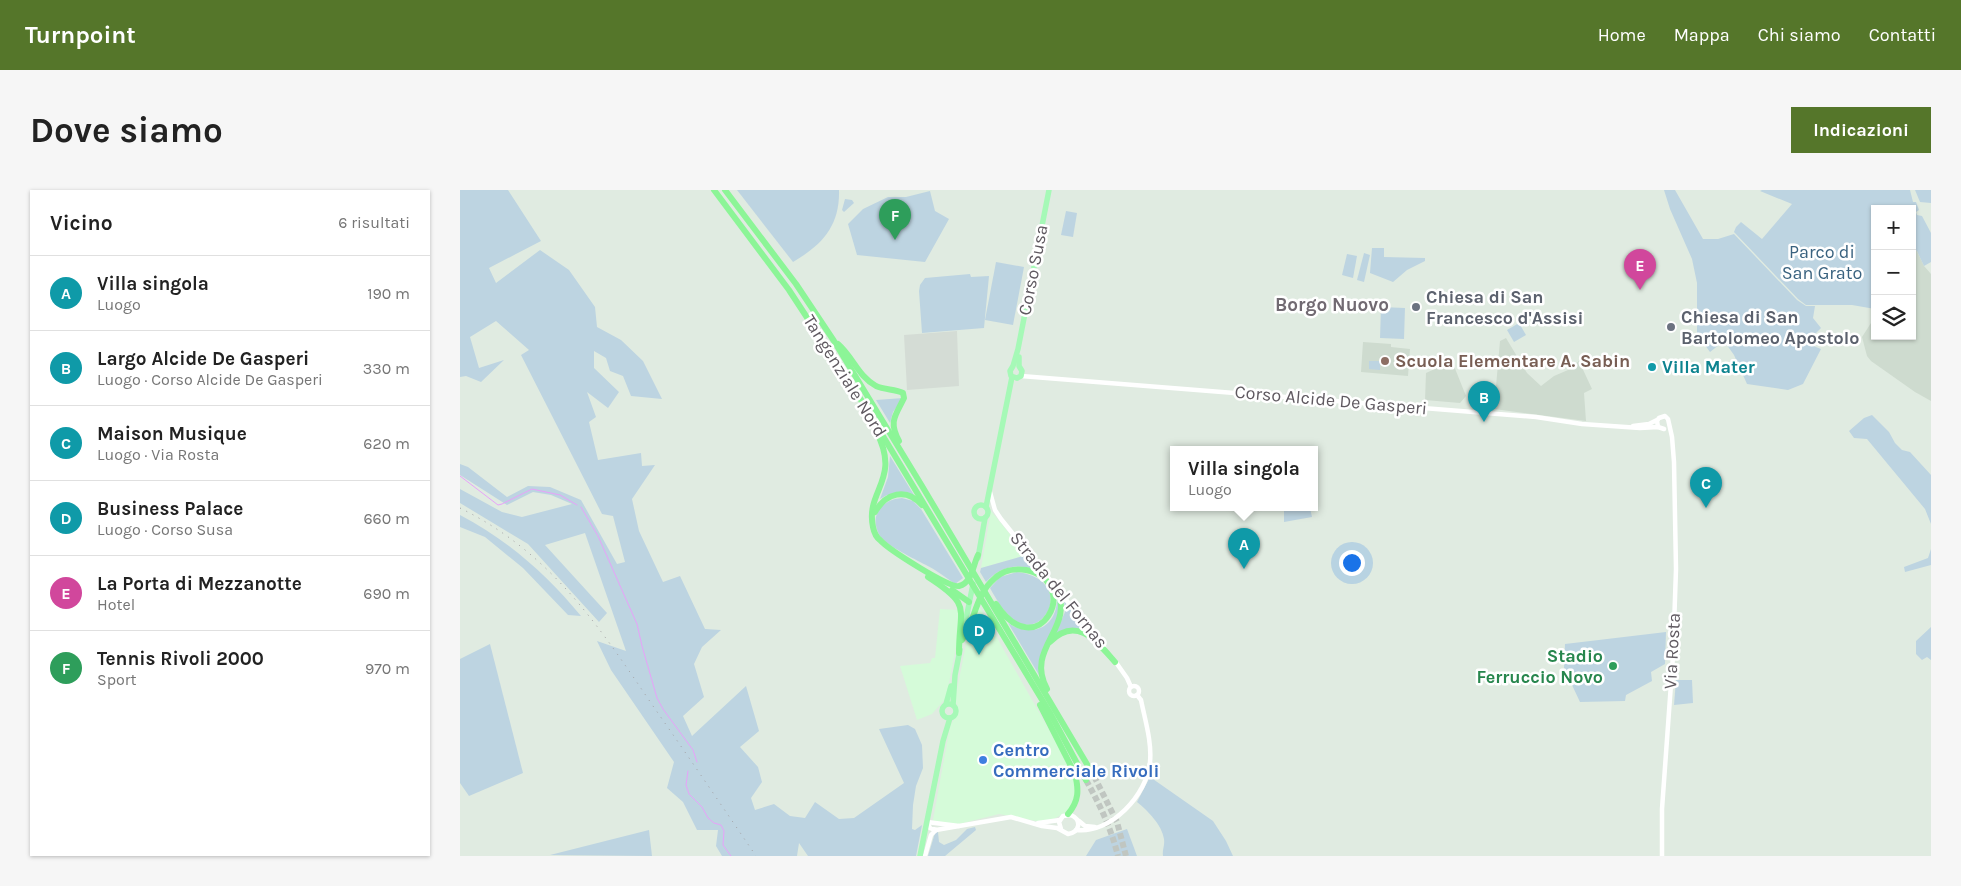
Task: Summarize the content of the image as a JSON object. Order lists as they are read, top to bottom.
{
  "streets": {
    "highway": ["Tangenziale Nord"],
    "main road": ["Corso Susa"],
    "street": ["Corso Alcide De Gasperi", "Strada del Fornas", "Via Rosta"]
  },
  "crossings": [
    ["Corso Susa", "Corso Alcide De Gasperi"],
    ["Corso Susa", "Strada del Fornas"],
    ["Corso Alcide De Gasperi", "Via Rosta"]
  ],
  "districts": ["Borgo Nuovo"],
  "parks": ["Parco di San Grato"],
  "places": [
    "Chiesa di San Francesco d'Assisi",
    "Chiesa di San Bartolomeo Apostolo",
    "Scuola Elementare A. Sabin",
    "Villa Mater",
    "Stadio Ferruccio Novo",
    "Centro Commerciale Rivoli"
  ],
  "page": {
    "header": "Turnpoint",
    "nav": [
      "Home",
      "Mappa",
      "Chi siamo",
      "Contatti"
    ],
    "buttons": "Indicazioni",
    "title": "Dove siamo",
    "heading": ["Vicino", "6 risultati"],
    "pins": [
      "F",
      "E",
      "B",
      "C",
      "A",
      "D"
    ],
    "map_buttons": ["+", "−"],
    "list": [
      {
        "mark": "A",
        "name": "Villa singola",
        "note": "Luogo",
        "value": "190 m"
      },
      {
        "mark": "B",
        "name": "Largo Alcide De Gasperi",
        "note": "Luogo · Corso Alcide De Gasperi",
        "value": "330 m"
      },
      {
        "mark": "C",
        "name": "Maison Musique",
        "note": "Luogo · Via Rosta",
        "value": "620 m"
      },
      {
        "mark": "D",
        "name": "Business Palace",
        "note": "Luogo · Corso Susa",
        "value": "660 m"
      },
      {
        "mark": "E",
        "name": "La Porta di Mezzanotte",
        "note": "Hotel",
        "value": "690 m"
      },
      {
        "mark": "F",
        "name": "Tennis Rivoli 2000",
        "note": "Sport",
        "value": "970 m"
      }
    ],
    "popup": ["Villa singola", "Luogo"]
  }
}
